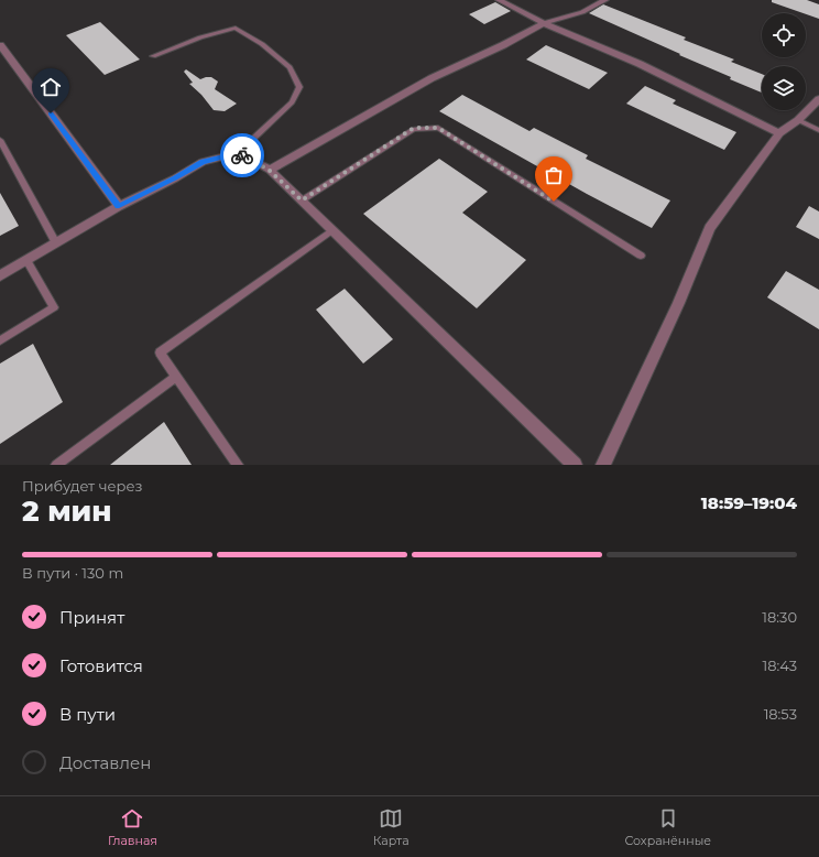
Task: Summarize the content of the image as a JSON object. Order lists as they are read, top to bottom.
{
  "page": {
    "heading": ["2 мин", "Прибудет через", "18:59–19:04"],
    "bar": "В пути · 130 m",
    "list": [
      ["Принят", "18:30"],
      ["Готовится", "18:43"],
      ["В пути", "18:53"],
      "Доставлен"
    ],
    "tabs": ["Главная", "Карта", "Сохранённые"]
  }
}
